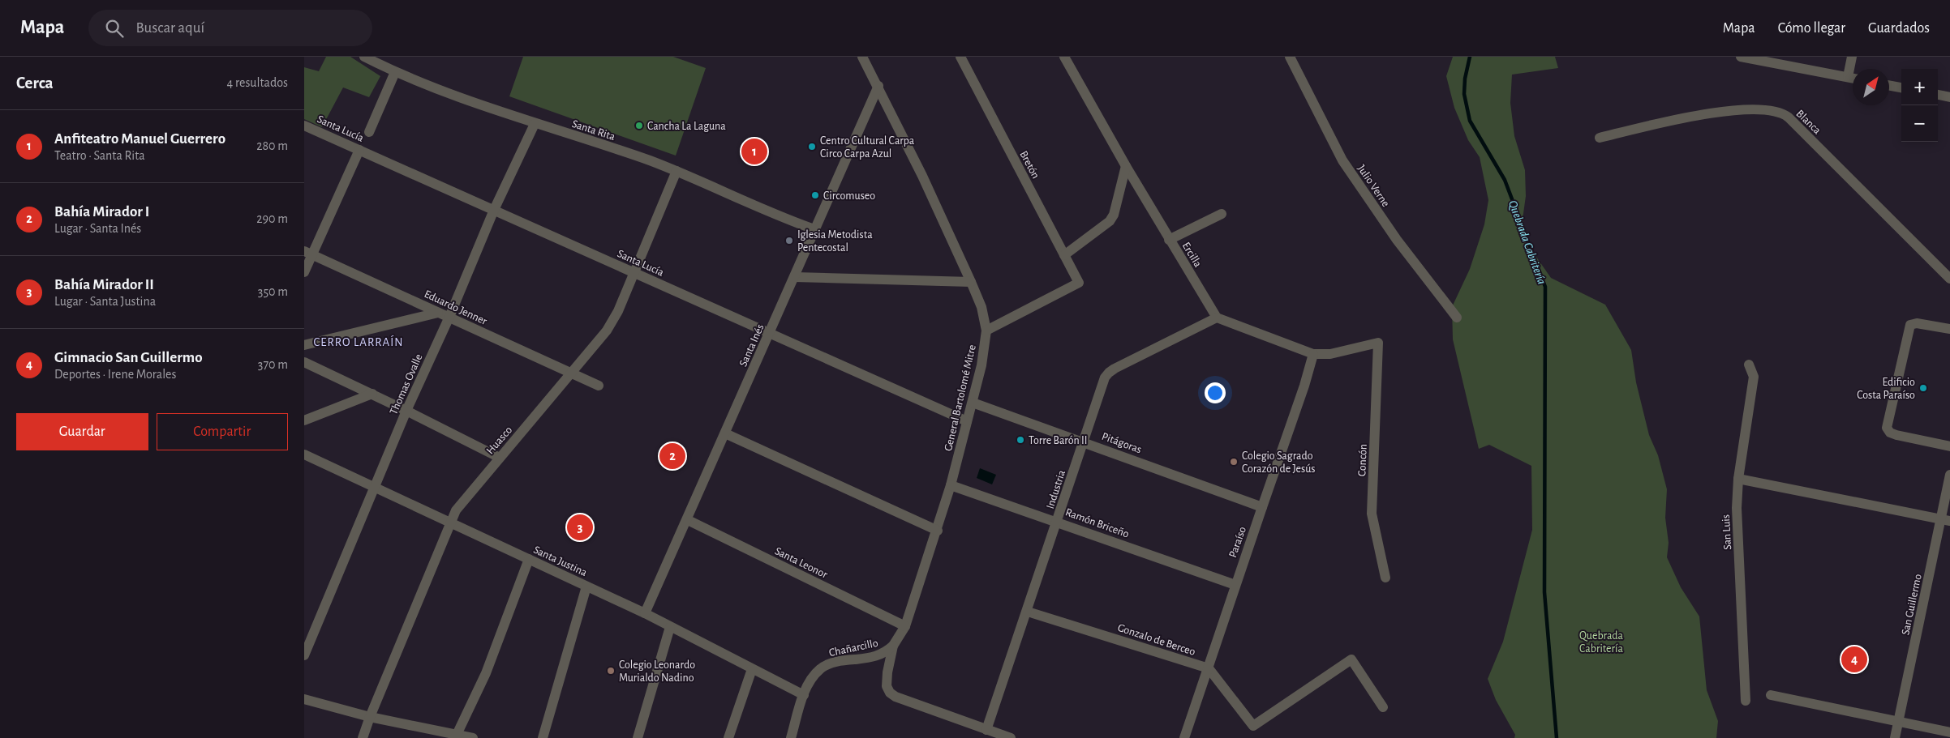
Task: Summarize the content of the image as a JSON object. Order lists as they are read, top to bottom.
{
  "streets": {
    "street": [
      "Blanca",
      "Santa Lucía",
      "Santa Rita",
      "Bretón",
      "Julio Verne",
      "Ercilla",
      "Eduardo Jenner",
      "Santa Inés",
      "Thomas Ovalle",
      "General Bartolomé Mitre",
      "Huasco",
      "Pitágoras",
      "Concón",
      "Industria",
      "Ramón Briceño",
      "San Luis",
      "Paraíso",
      "Santa Justina",
      "Santa Leonor",
      "San Guillermo",
      "Gonzalo de Berceo",
      "Chañarcillo"
    ]
  },
  "crossings": [
    ["Santa Lucía", "Santa Inés"],
    ["Santa Lucía", "Thomas Ovalle"],
    ["Santa Lucía", "General Bartolomé Mitre"],
    ["Santa Lucía", "Huasco"],
    ["Santa Rita", "Santa Inés"],
    ["Santa Rita", "Thomas Ovalle"],
    ["Santa Rita", "Huasco"],
    ["Bretón", "General Bartolomé Mitre"],
    ["Ercilla", "Industria"],
    ["Eduardo Jenner", "Thomas Ovalle"],
    ["Eduardo Jenner", "Huasco"],
    ["Santa Inés", "General Bartolomé Mitre"],
    ["Santa Inés", "Santa Justina"],
    ["Santa Inés", "Santa Leonor"],
    ["Thomas Ovalle", "Santa Justina"],
    ["General Bartolomé Mitre", "Pitágoras"],
    ["General Bartolomé Mitre", "Industria"],
    ["General Bartolomé Mitre", "Ramón Briceño"],
    ["General Bartolomé Mitre", "Santa Leonor"],
    ["General Bartolomé Mitre", "Chañarcillo"],
    ["Huasco", "Santa Justina"],
    ["Pitágoras", "Industria"],
    ["Pitágoras", "Paraíso"],
    ["Concón", "Paraíso"],
    ["Industria", "Ramón Briceño"],
    ["Industria", "Gonzalo de Berceo"],
    ["Ramón Briceño", "Paraíso"],
    ["Paraíso", "Gonzalo de Berceo"],
    ["Santa Justina", "Chañarcillo"]
  ],
  "districts": ["CERRO LARRAÍN"],
  "water": ["Quebrada Cabritería"],
  "parks": ["Quebrada Cabritería"],
  "places": [
    "Cancha La Laguna",
    "Centro Cultural Carpa Circo Carpa Azul",
    "Circomuseo",
    "Iglesia Metodista Pentecostal",
    "Edificio Costa Paraíso",
    "Torre Barón II",
    "Colegio Sagrado Corazón de Jesús",
    "Colegio Leonardo Murialdo Nadino"
  ],
  "north": "top right",
  "page": {
    "header": "Mapa",
    "search": "Buscar aquí",
    "nav": ["Mapa", "Cómo llegar", "Guardados"],
    "heading": ["Cerca", "4 resultados"],
    "map_buttons": ["+", "−"],
    "list": [
      {
        "mark": "1",
        "name": "Anfiteatro Manuel Guerrero",
        "note": "Teatro · Santa Rita",
        "value": "280 m"
      },
      {
        "mark": "2",
        "name": "Bahía Mirador I",
        "note": "Lugar · Santa Inés",
        "value": "290 m"
      },
      {
        "mark": "3",
        "name": "Bahía Mirador II",
        "note": "Lugar · Santa Justina",
        "value": "350 m"
      },
      {
        "mark": "4",
        "name": "Gimnacio San Guillermo",
        "note": "Deportes · Irene Morales",
        "value": "370 m"
      }
    ],
    "pins": [
      "1",
      "2",
      "3",
      "4"
    ],
    "buttons": ["Guardar", "Compartir"]
  }
}
